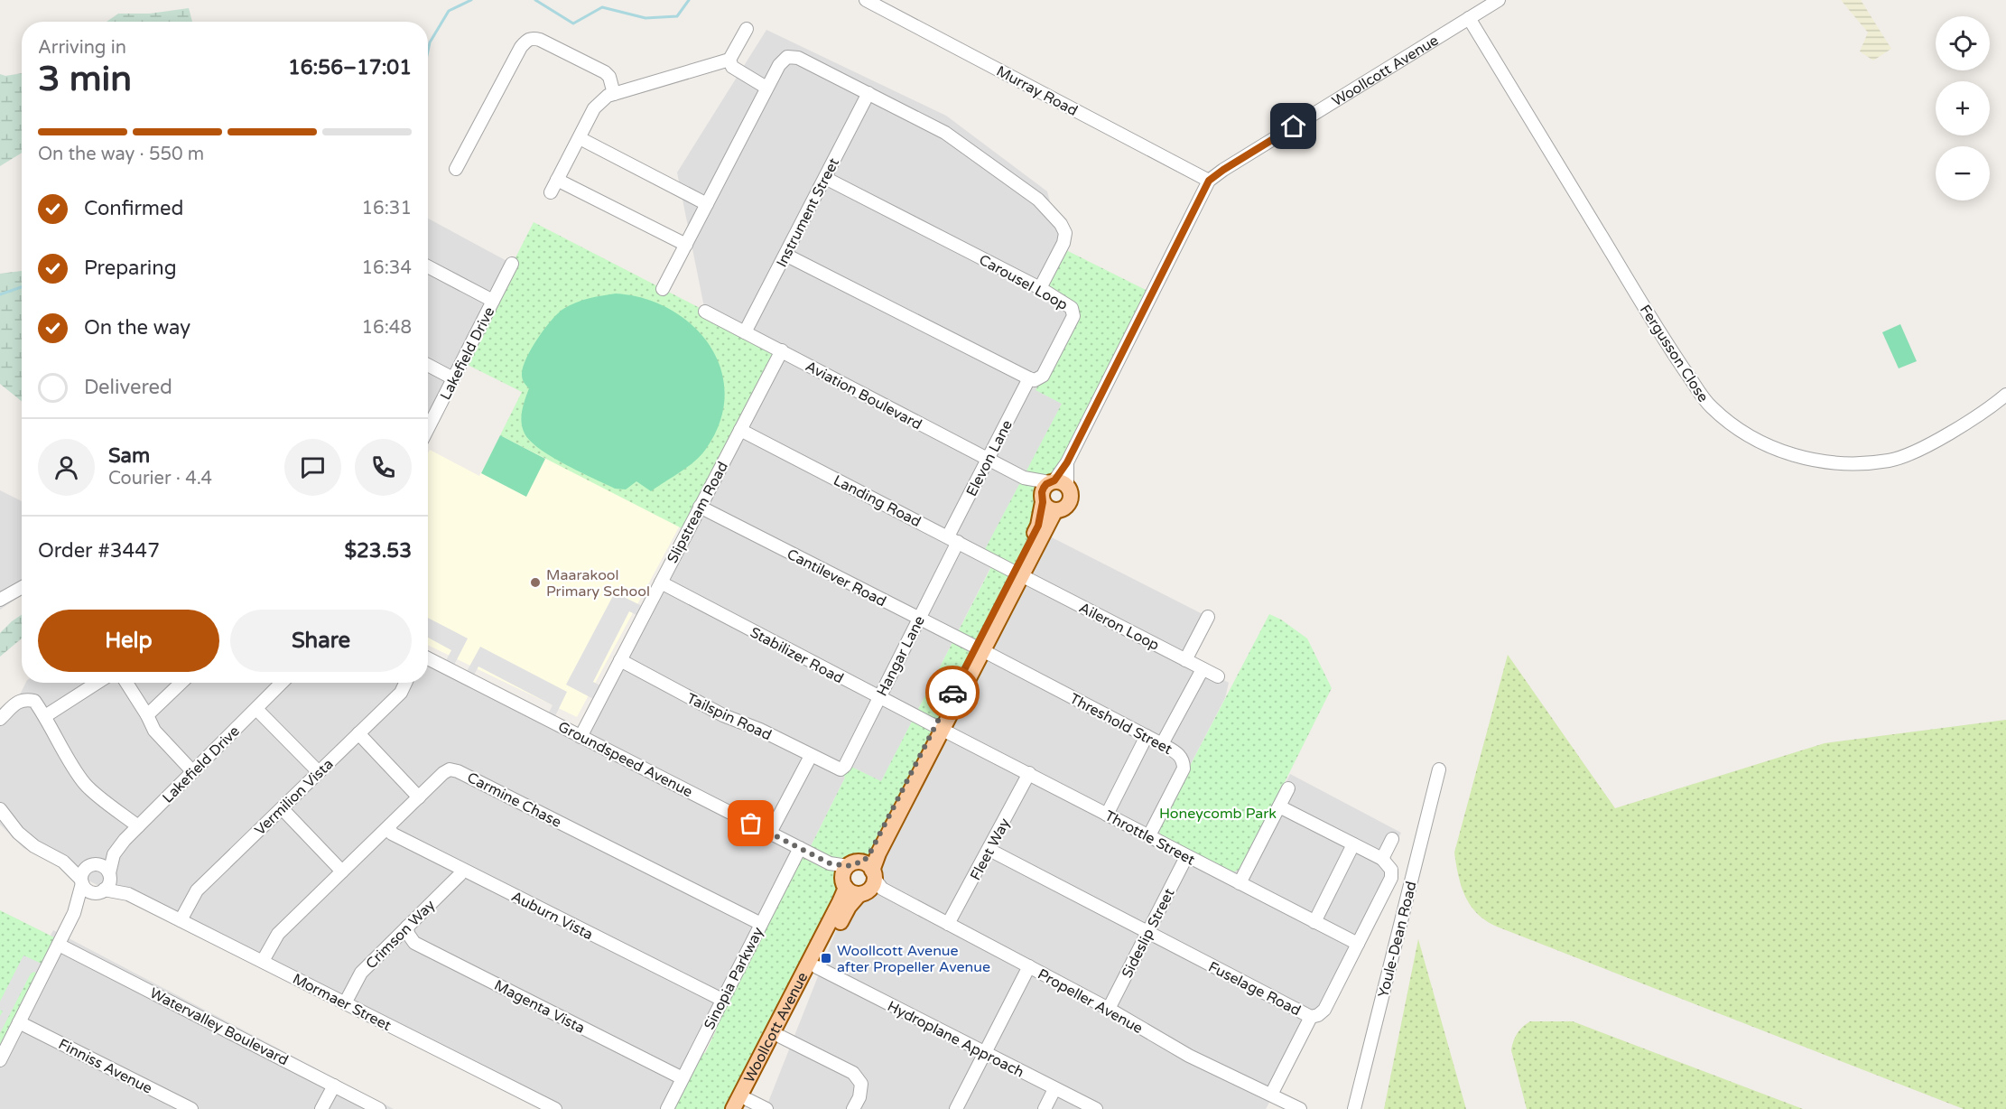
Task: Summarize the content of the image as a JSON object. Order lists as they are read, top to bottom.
{
  "streets": {
    "main road": ["Woollcott Avenue"],
    "street": [
      "Murray Road",
      "Instrument Street",
      "Carousel Loop",
      "Lakefield Drive",
      "Fergusson Close",
      "Aviation Boulevard",
      "Elevon Lane",
      "Landing Road",
      "Slipstream Road",
      "Cantilever Road",
      "Aileron Loop",
      "Stabilizer Road",
      "Hangar Lane",
      "Tailspin Road",
      "Threshold Street",
      "Groundspeed Avenue",
      "Vermilion Vista",
      "Carmine Chase",
      "Throttle Street",
      "Fleet Way",
      "Auburn Vista",
      "Sideslip Street",
      "Crimson Way",
      "Youle-Dean Road",
      "Sinopia Parkway",
      "Fuselage Road",
      "Propeller Avenue",
      "Mormaer Street",
      "Magenta Vista",
      "Watervalley Boulevard",
      "Hydroplane Approach",
      "Finniss Avenue"
    ]
  },
  "crossings": [
    ["Woollcott Avenue", "Murray Road"],
    ["Woollcott Avenue", "Fergusson Close"],
    ["Woollcott Avenue", "Aviation Boulevard"],
    ["Woollcott Avenue", "Landing Road"],
    ["Woollcott Avenue", "Cantilever Road"],
    ["Woollcott Avenue", "Aileron Loop"],
    ["Woollcott Avenue", "Stabilizer Road"],
    ["Woollcott Avenue", "Threshold Street"],
    ["Woollcott Avenue", "Groundspeed Avenue"],
    ["Woollcott Avenue", "Throttle Street"],
    ["Woollcott Avenue", "Propeller Avenue"],
    ["Woollcott Avenue", "Hydroplane Approach"],
    ["Instrument Street", "Carousel Loop"],
    ["Instrument Street", "Aviation Boulevard"],
    ["Carousel Loop", "Elevon Lane"],
    ["Lakefield Drive", "Mormaer Street"],
    ["Aviation Boulevard", "Elevon Lane"],
    ["Aviation Boulevard", "Slipstream Road"],
    ["Elevon Lane", "Landing Road"],
    ["Elevon Lane", "Hangar Lane"],
    ["Landing Road", "Slipstream Road"],
    ["Landing Road", "Aileron Loop"],
    ["Landing Road", "Hangar Lane"],
    ["Slipstream Road", "Cantilever Road"],
    ["Slipstream Road", "Stabilizer Road"],
    ["Slipstream Road", "Tailspin Road"],
    ["Slipstream Road", "Groundspeed Avenue"],
    ["Cantilever Road", "Hangar Lane"],
    ["Cantilever Road", "Threshold Street"],
    ["Stabilizer Road", "Hangar Lane"],
    ["Stabilizer Road", "Throttle Street"],
    ["Hangar Lane", "Tailspin Road"],
    ["Threshold Street", "Throttle Street"],
    ["Groundspeed Avenue", "Sinopia Parkway"],
    ["Groundspeed Avenue", "Propeller Avenue"],
    ["Vermilion Vista", "Mormaer Street"],
    ["Carmine Chase", "Auburn Vista"],
    ["Carmine Chase", "Sinopia Parkway"],
    ["Carmine Chase", "Mormaer Street"],
    ["Throttle Street", "Fleet Way"],
    ["Throttle Street", "Sideslip Street"],
    ["Throttle Street", "Fuselage Road"],
    ["Fleet Way", "Fuselage Road"],
    ["Fleet Way", "Propeller Avenue"],
    ["Auburn Vista", "Crimson Way"],
    ["Auburn Vista", "Sinopia Parkway"],
    ["Sideslip Street", "Fuselage Road"],
    ["Sideslip Street", "Propeller Avenue"],
    ["Crimson Way", "Mormaer Street"],
    ["Crimson Way", "Magenta Vista"],
    ["Sinopia Parkway", "Magenta Vista"]
  ],
  "parks": ["Honeycomb Park"],
  "places": {
    "other": ["Maarakool Primary School"],
    "transit": ["Woollcott Avenue after Propeller Avenue"]
  },
  "page": {
    "map_buttons": ["+", "−"],
    "heading": ["3 min", "Arriving in", "16:56–17:01"],
    "panel": [
      "Sam",
      "Courier · 4.4",
      "Order #3447",
      "$23.53"
    ],
    "bar": "On the way · 550 m",
    "list": [
      ["Confirmed", "16:31"],
      ["Preparing", "16:34"],
      ["On the way", "16:48"],
      "Delivered"
    ],
    "buttons": ["Help", "Share"]
  }
}
